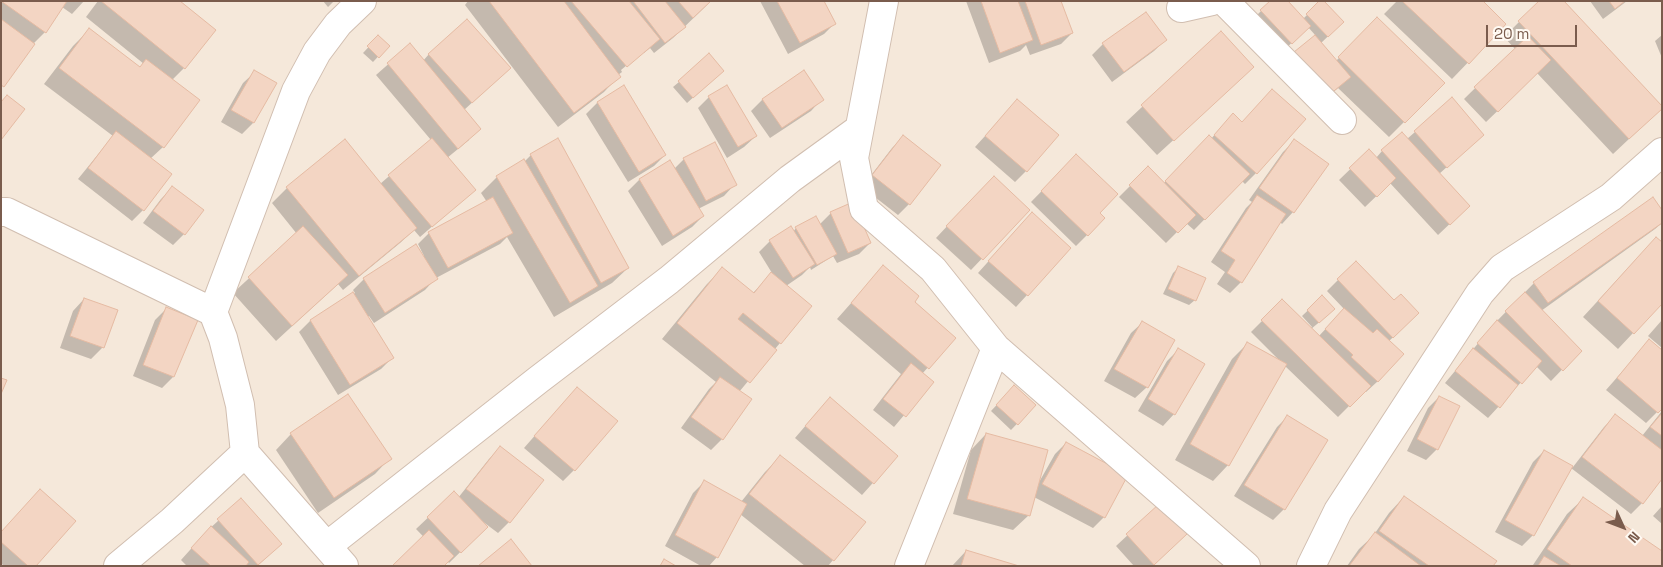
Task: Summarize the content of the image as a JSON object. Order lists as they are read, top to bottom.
{
  "scale_bar": "20 m",
  "north": "bottom right"
}
